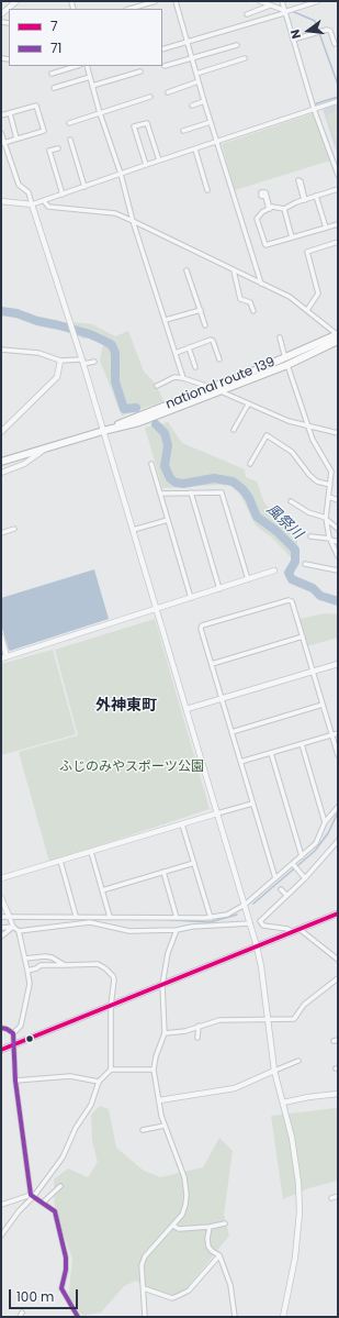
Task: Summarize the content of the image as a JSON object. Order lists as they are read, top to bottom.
{
  "streets": {
    "highway": ["national route 139"]
  },
  "districts": ["外神東町"],
  "water": ["風祭川"],
  "parks": ["ふじのみやスポーツ公園"],
  "lines": ["transit line 7", "transit line 71"],
  "legend": ["7", "71"],
  "scale_bar": "100 m",
  "north": "left"
}
